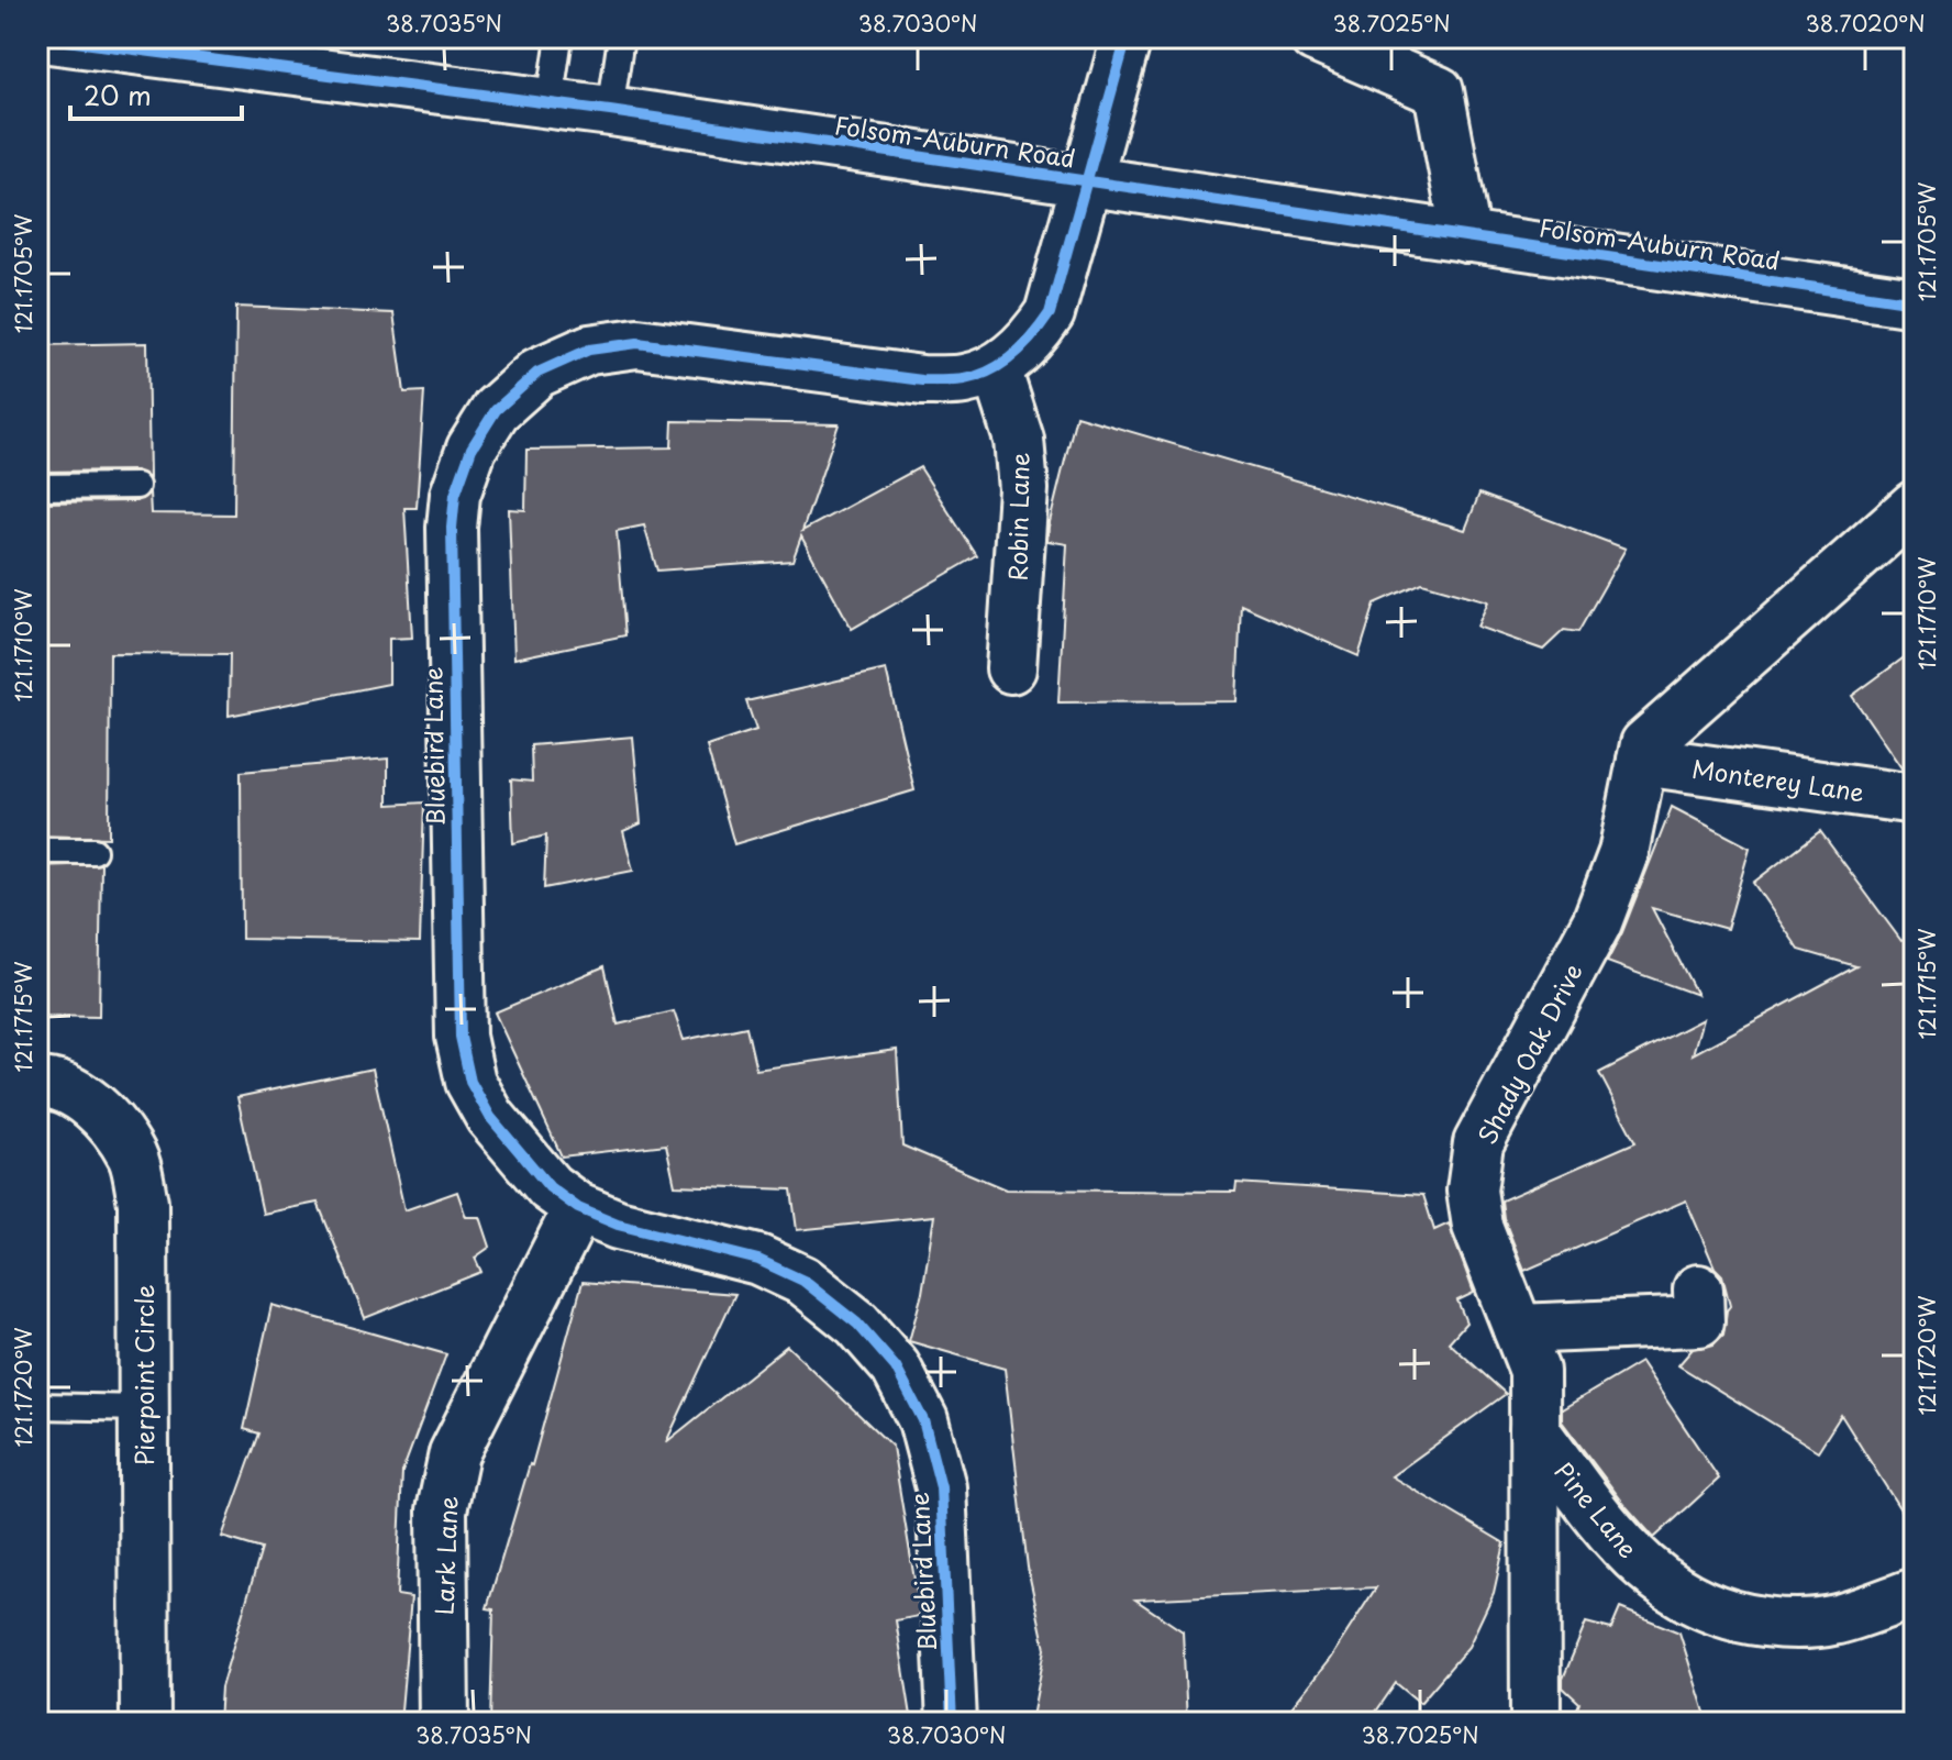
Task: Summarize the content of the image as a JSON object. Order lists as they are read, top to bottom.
{
  "streets": {
    "street": [
      "Folsom-Auburn Road",
      "Robin Lane",
      "Bluebird Lane",
      "Monterey Lane",
      "Shady Oak Drive",
      "Pierpoint Circle",
      "Pine Lane",
      "Lark Lane"
    ]
  },
  "crossings": [
    ["Folsom-Auburn Road", "Bluebird Lane"],
    ["Robin Lane", "Bluebird Lane"],
    ["Bluebird Lane", "Lark Lane"],
    ["Monterey Lane", "Shady Oak Drive"],
    ["Shady Oak Drive", "Pine Lane"]
  ],
  "scale_bar": "20 m",
  "coordinates": [
    "38.7035°N",
    "38.7030°N",
    "38.7025°N",
    "38.7020°N",
    "121.1705°W",
    "121.1710°W",
    "121.1715°W",
    "121.1720°W"
  ]
}
